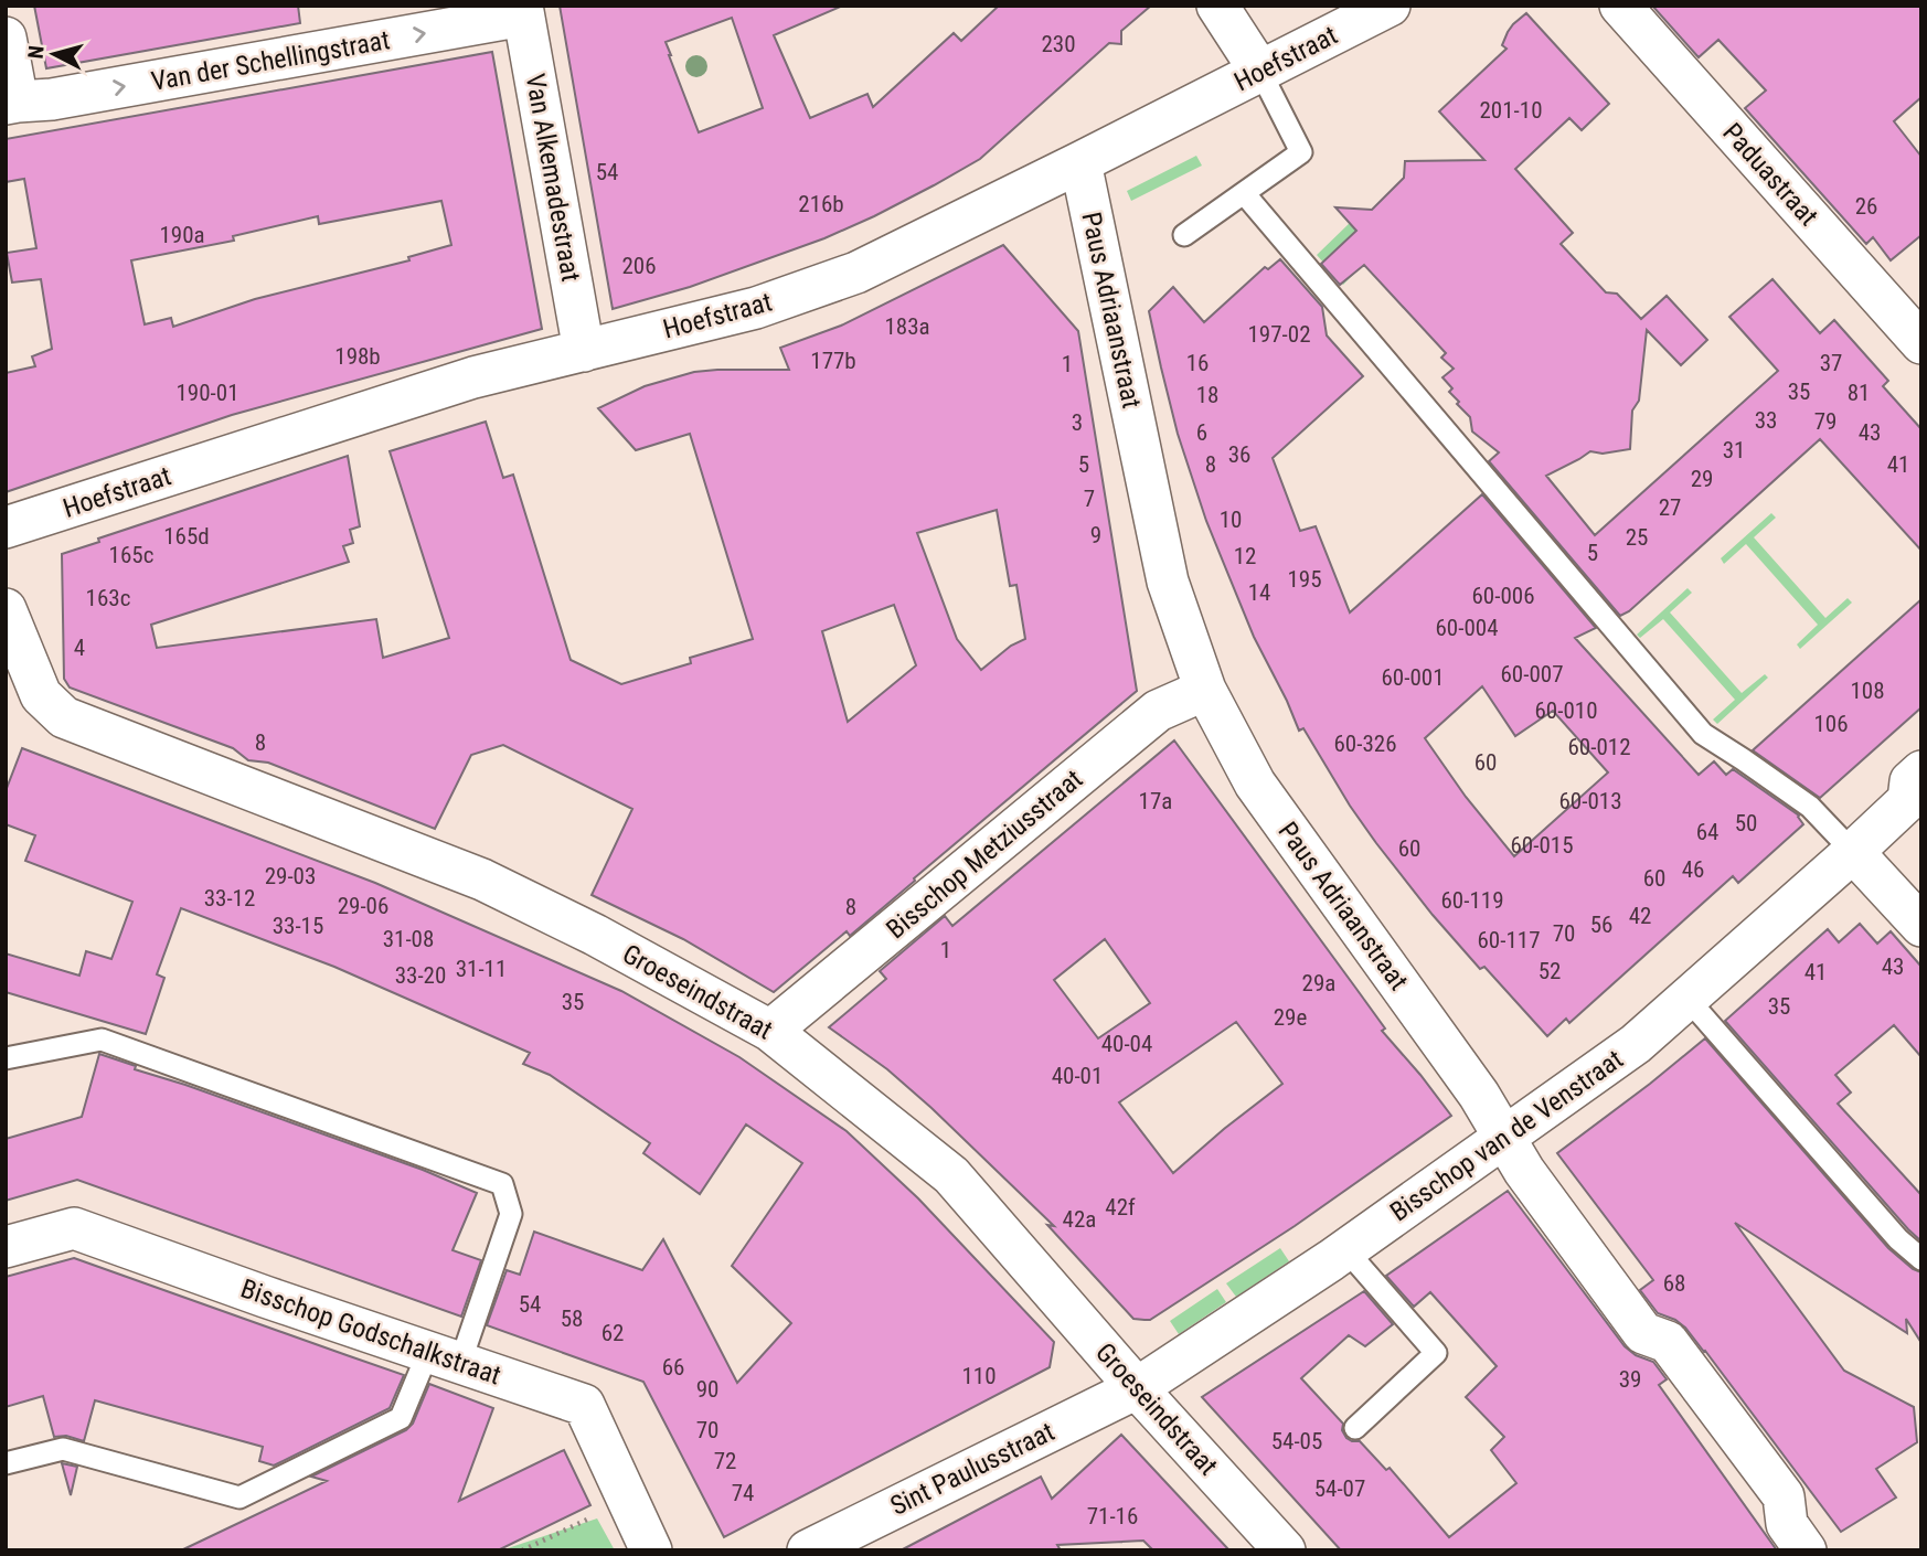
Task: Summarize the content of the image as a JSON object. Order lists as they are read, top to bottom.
{
  "streets": {
    "street": [
      "Hoefstraat",
      "Van der Schellingstraat",
      "Paduastraat",
      "Van Alkemadestraat",
      "Paus Adriaanstraat",
      "Bisschop Metziusstraat",
      "Groeseindstraat",
      "Bisschop van de Venstraat",
      "Bisschop Godschalkstraat",
      "Sint Paulusstraat"
    ]
  },
  "crossings": [
    ["Hoefstraat", "Van Alkemadestraat"],
    ["Hoefstraat", "Paus Adriaanstraat"],
    ["Van der Schellingstraat", "Van Alkemadestraat"],
    ["Paus Adriaanstraat", "Bisschop Metziusstraat"],
    ["Paus Adriaanstraat", "Bisschop van de Venstraat"],
    ["Bisschop Metziusstraat", "Groeseindstraat"],
    ["Groeseindstraat", "Bisschop van de Venstraat"],
    ["Groeseindstraat", "Sint Paulusstraat"],
    ["Bisschop van de Venstraat", "Sint Paulusstraat"]
  ],
  "one_way": ["Van der Schellingstraat"],
  "house_numbers": [
    "230",
    "201-10",
    "54",
    "216b",
    "26",
    "190a",
    "206",
    "183a",
    "197-02",
    "198b",
    "177b",
    "16",
    "37",
    "1",
    "35",
    "190-01",
    "81",
    "18",
    "33",
    "79",
    "3",
    "6",
    "43",
    "31",
    "36",
    "5",
    "8",
    "41",
    "29",
    "7",
    "27",
    "10",
    "9",
    "165d",
    "25",
    "5",
    "165c",
    "12",
    "195",
    "14",
    "60-006",
    "163c",
    "60-004",
    "4",
    "60-007",
    "60-001",
    "108",
    "60-010",
    "106",
    "8",
    "60-326",
    "60-012",
    "60",
    "17a",
    "60-013",
    "50",
    "64",
    "60-015",
    "60",
    "46",
    "29-03",
    "60",
    "33-12",
    "60-119",
    "29-06",
    "8",
    "42",
    "56",
    "33-15",
    "70",
    "31-08",
    "60-117",
    "1",
    "43",
    "31-11",
    "52",
    "41",
    "33-20",
    "29a",
    "35",
    "35",
    "29e",
    "40-04",
    "40-01",
    "42f",
    "42a",
    "68",
    "54",
    "58",
    "62",
    "66",
    "110",
    "39",
    "90",
    "70",
    "54-05",
    "72",
    "54-07",
    "74",
    "71-16"
  ],
  "north": "left"
}
